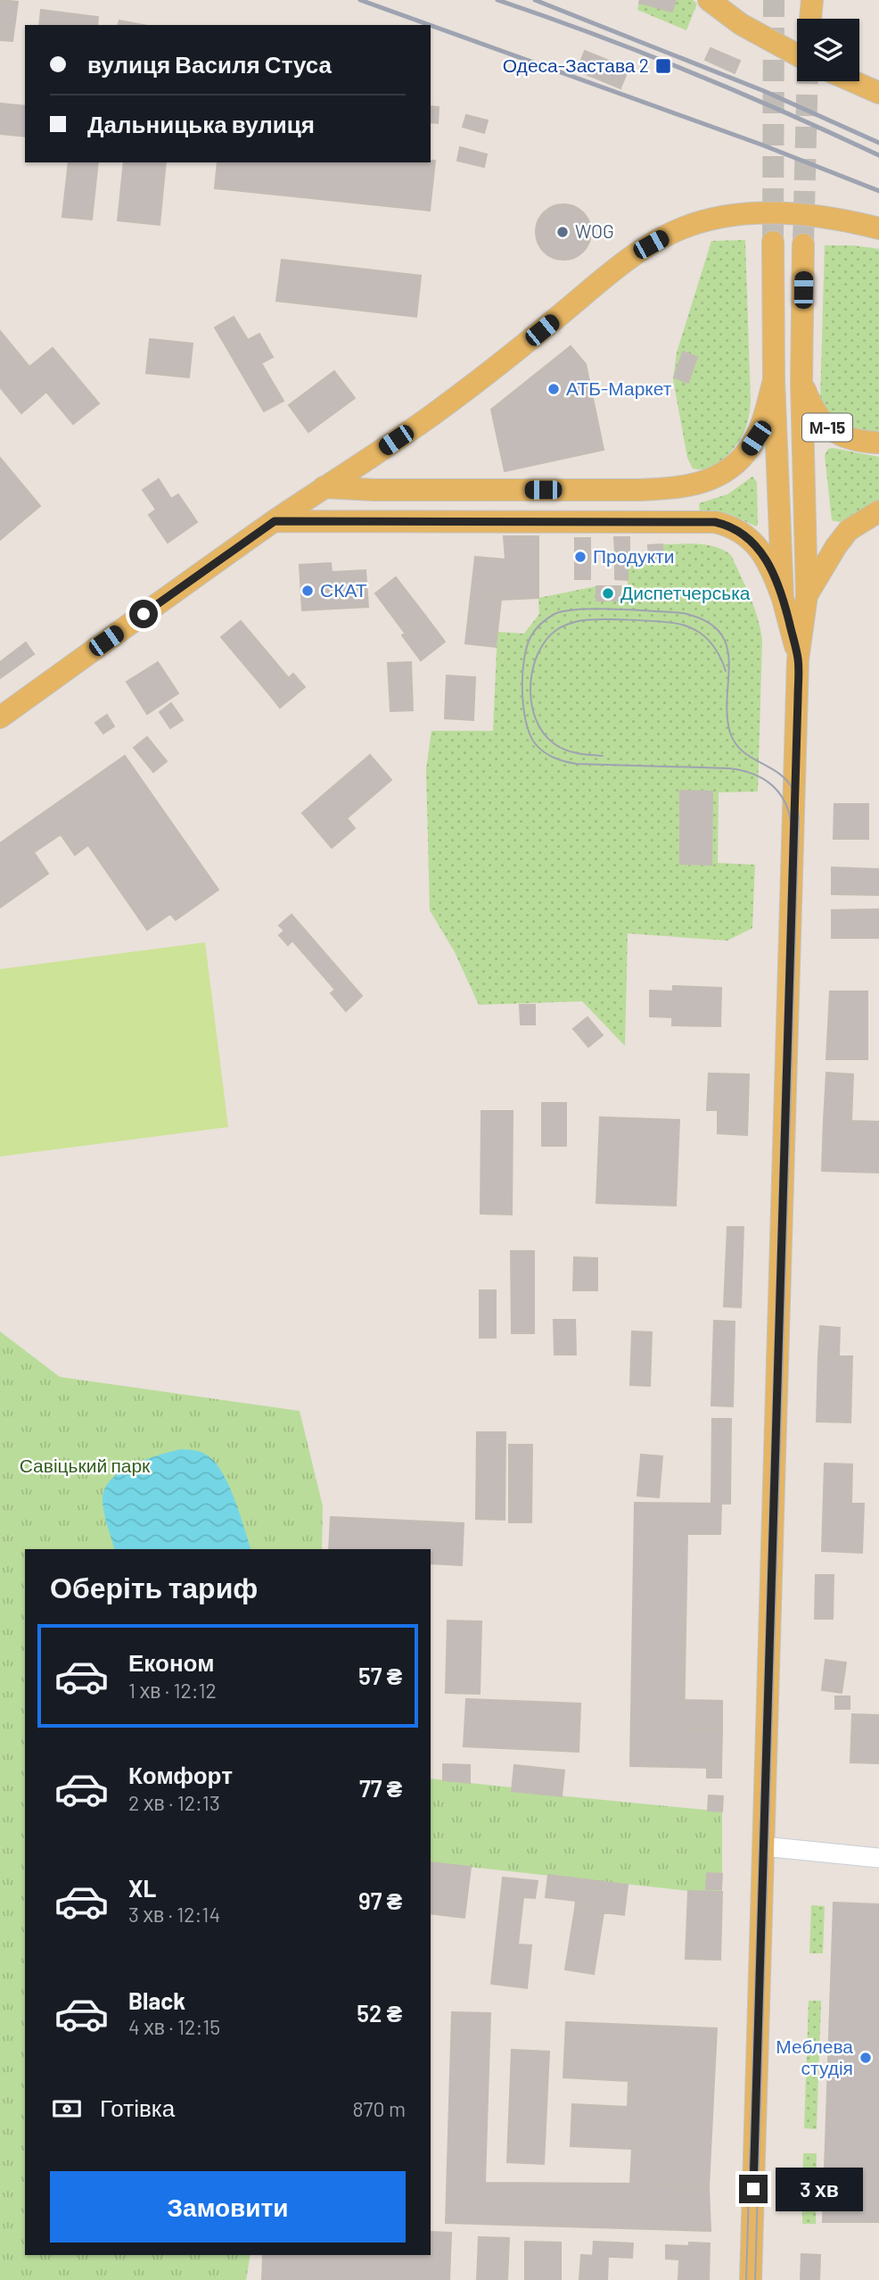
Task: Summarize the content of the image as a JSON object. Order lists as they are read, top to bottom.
{
  "streets": {
    "main road": ["М-15"]
  },
  "parks": ["Савіцький парк"],
  "places": {
    "transit": ["Одеса-Застава 2"],
    "other": [
      "WOG",
      "АТБ-Маркет",
      "Продукти",
      "СКАТ",
      "Диспетчерська",
      "Меблева студія"
    ]
  },
  "page": {
    "banner": ["вулиця Василя Стуса", "Дальницька вулиця"],
    "heading": "Оберіть тариф",
    "list": [
      {
        "name": "Економ",
        "note": "1 хв · 12:12",
        "value": "57 ₴"
      },
      {
        "name": "Комфорт",
        "note": "2 хв · 12:13",
        "value": "77 ₴"
      },
      {
        "name": "XL",
        "note": "3 хв · 12:14",
        "value": "97 ₴"
      },
      {
        "name": "Black",
        "note": "4 хв · 12:15",
        "value": "52 ₴"
      }
    ],
    "pay": ["Готівка", "870 m"],
    "buttons": "Замовити",
    "bubble": "3 хв"
  }
}
